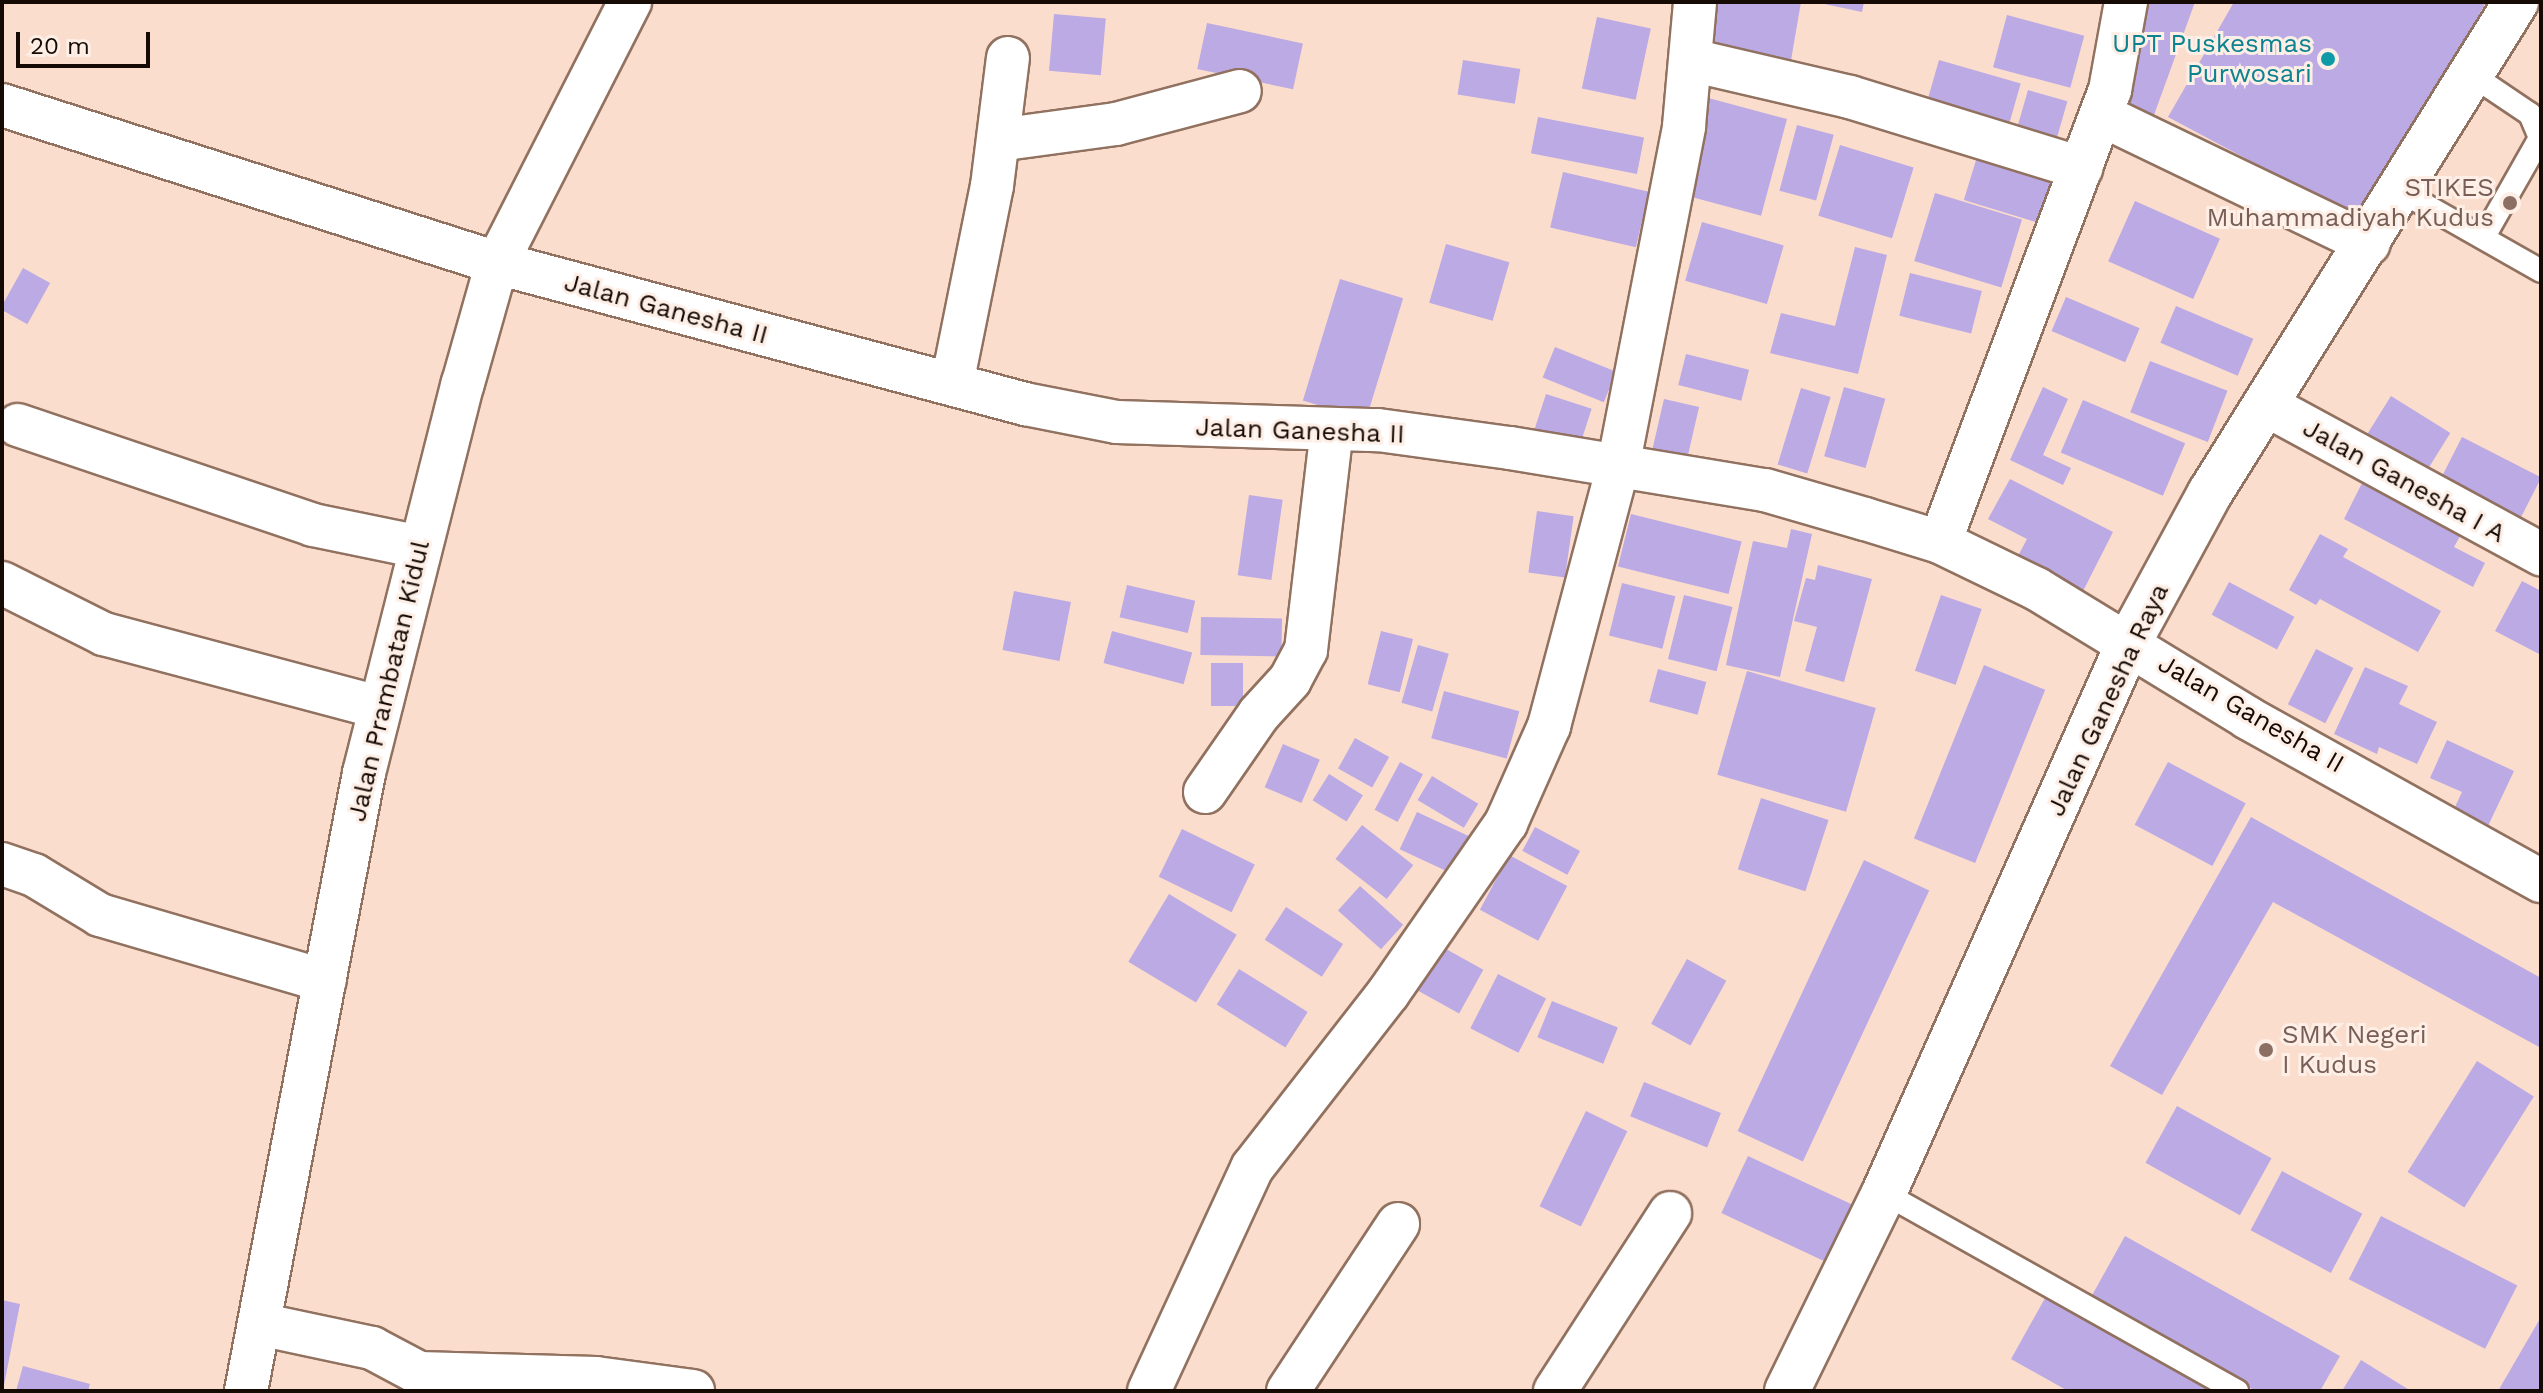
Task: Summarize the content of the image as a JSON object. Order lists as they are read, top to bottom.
{
  "streets": {
    "street": [
      "Jalan Ganesha II",
      "Jalan Ganesha I A",
      "Jalan Prambatan Kidul",
      "Jalan Ganesha Raya"
    ]
  },
  "crossings": [
    ["Jalan Ganesha II", "Jalan Prambatan Kidul"],
    ["Jalan Ganesha II", "Jalan Ganesha Raya"],
    ["Jalan Ganesha I A", "Jalan Ganesha Raya"]
  ],
  "places": ["UPT Puskesmas Purwosari", "STIKES Muhammadiyah Kudus", "SMK Negeri I Kudus"],
  "scale_bar": "20 m"
}
